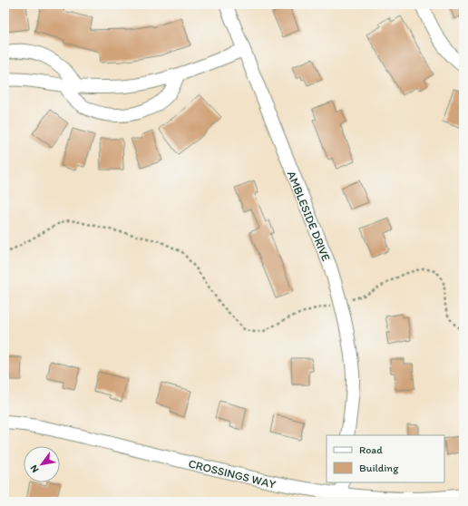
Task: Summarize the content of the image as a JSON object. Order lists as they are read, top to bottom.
{
  "streets": {
    "street": ["AMBLESIDE DRIVE", "CROSSINGS WAY"]
  },
  "legend": ["Road", "Building"],
  "north": "bottom left"
}
